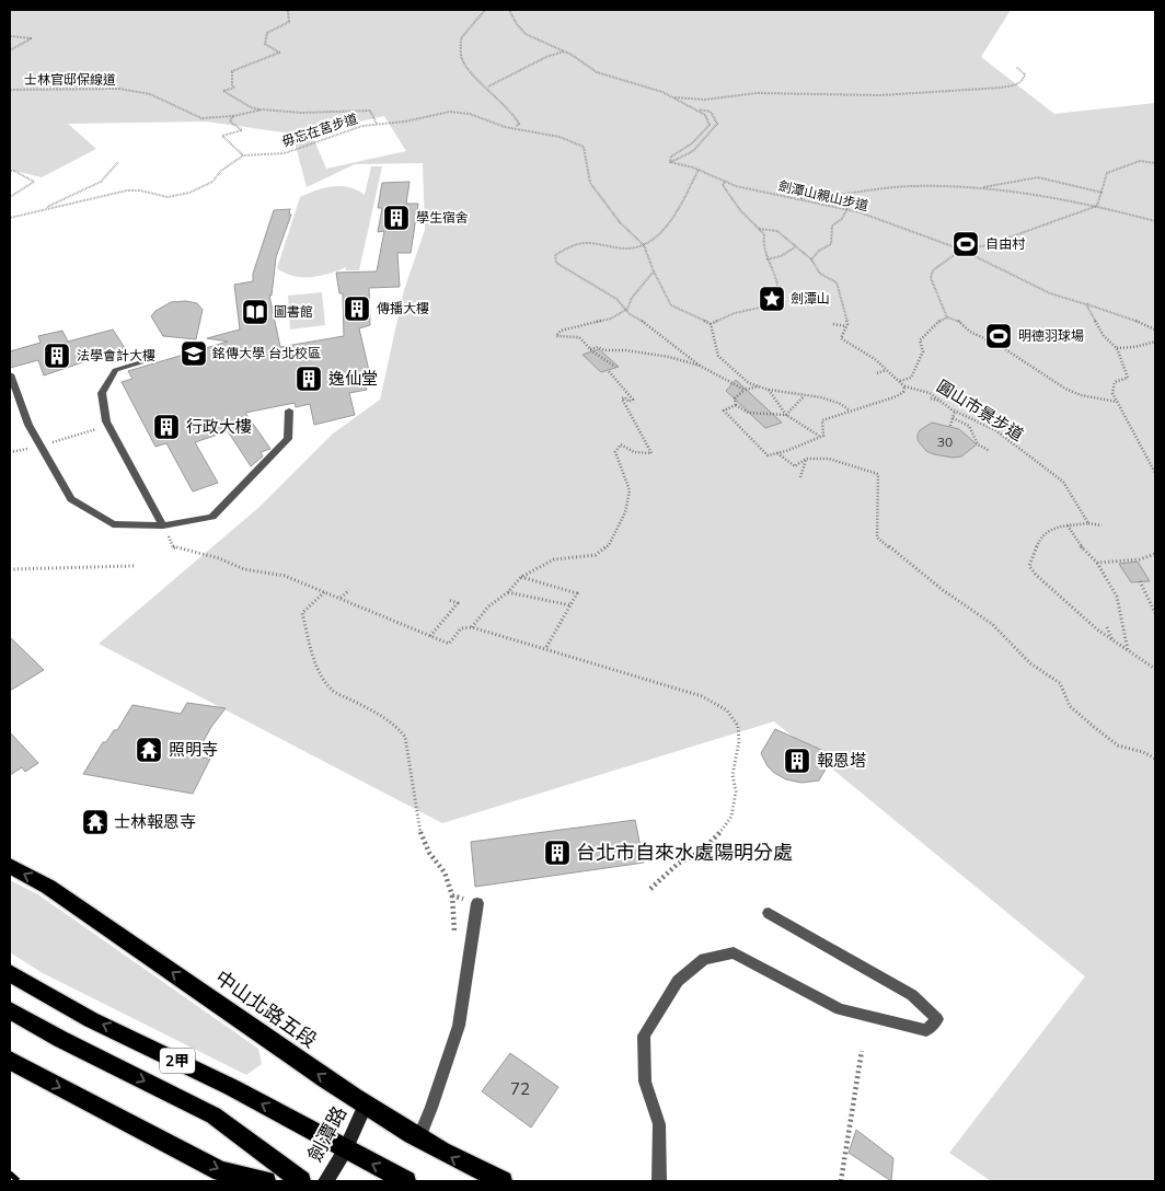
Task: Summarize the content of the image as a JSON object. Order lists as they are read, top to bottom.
{
  "streets": {
    "main road": ["中山北路五段", "2甲"],
    "street": ["劍潭路"],
    "path": [
      "士林官邸保線道",
      "毋忘在莒步道",
      "劍潭山親山步道",
      "圓山市景步道"
    ]
  },
  "crossings": [
    ["士林官邸保線道", "毋忘在莒步道"],
    ["中山北路五段", "劍潭路"],
    ["2甲", "劍潭路"]
  ],
  "places": {
    "building": [
      "學生宿舍",
      "傳播大樓",
      "法學會計大樓",
      "逸仙堂",
      "行政大樓",
      "報恩塔",
      "台北市自來水處陽明分處"
    ],
    "sports": ["自由村", "明德羽球場"],
    "place": ["劍潭山"],
    "library": ["圖書館"],
    "school or university": ["銘傳大學 台北校區"],
    "temple": ["照明寺", "士林報恩寺"]
  },
  "house_numbers": ["30", "72"]
}
